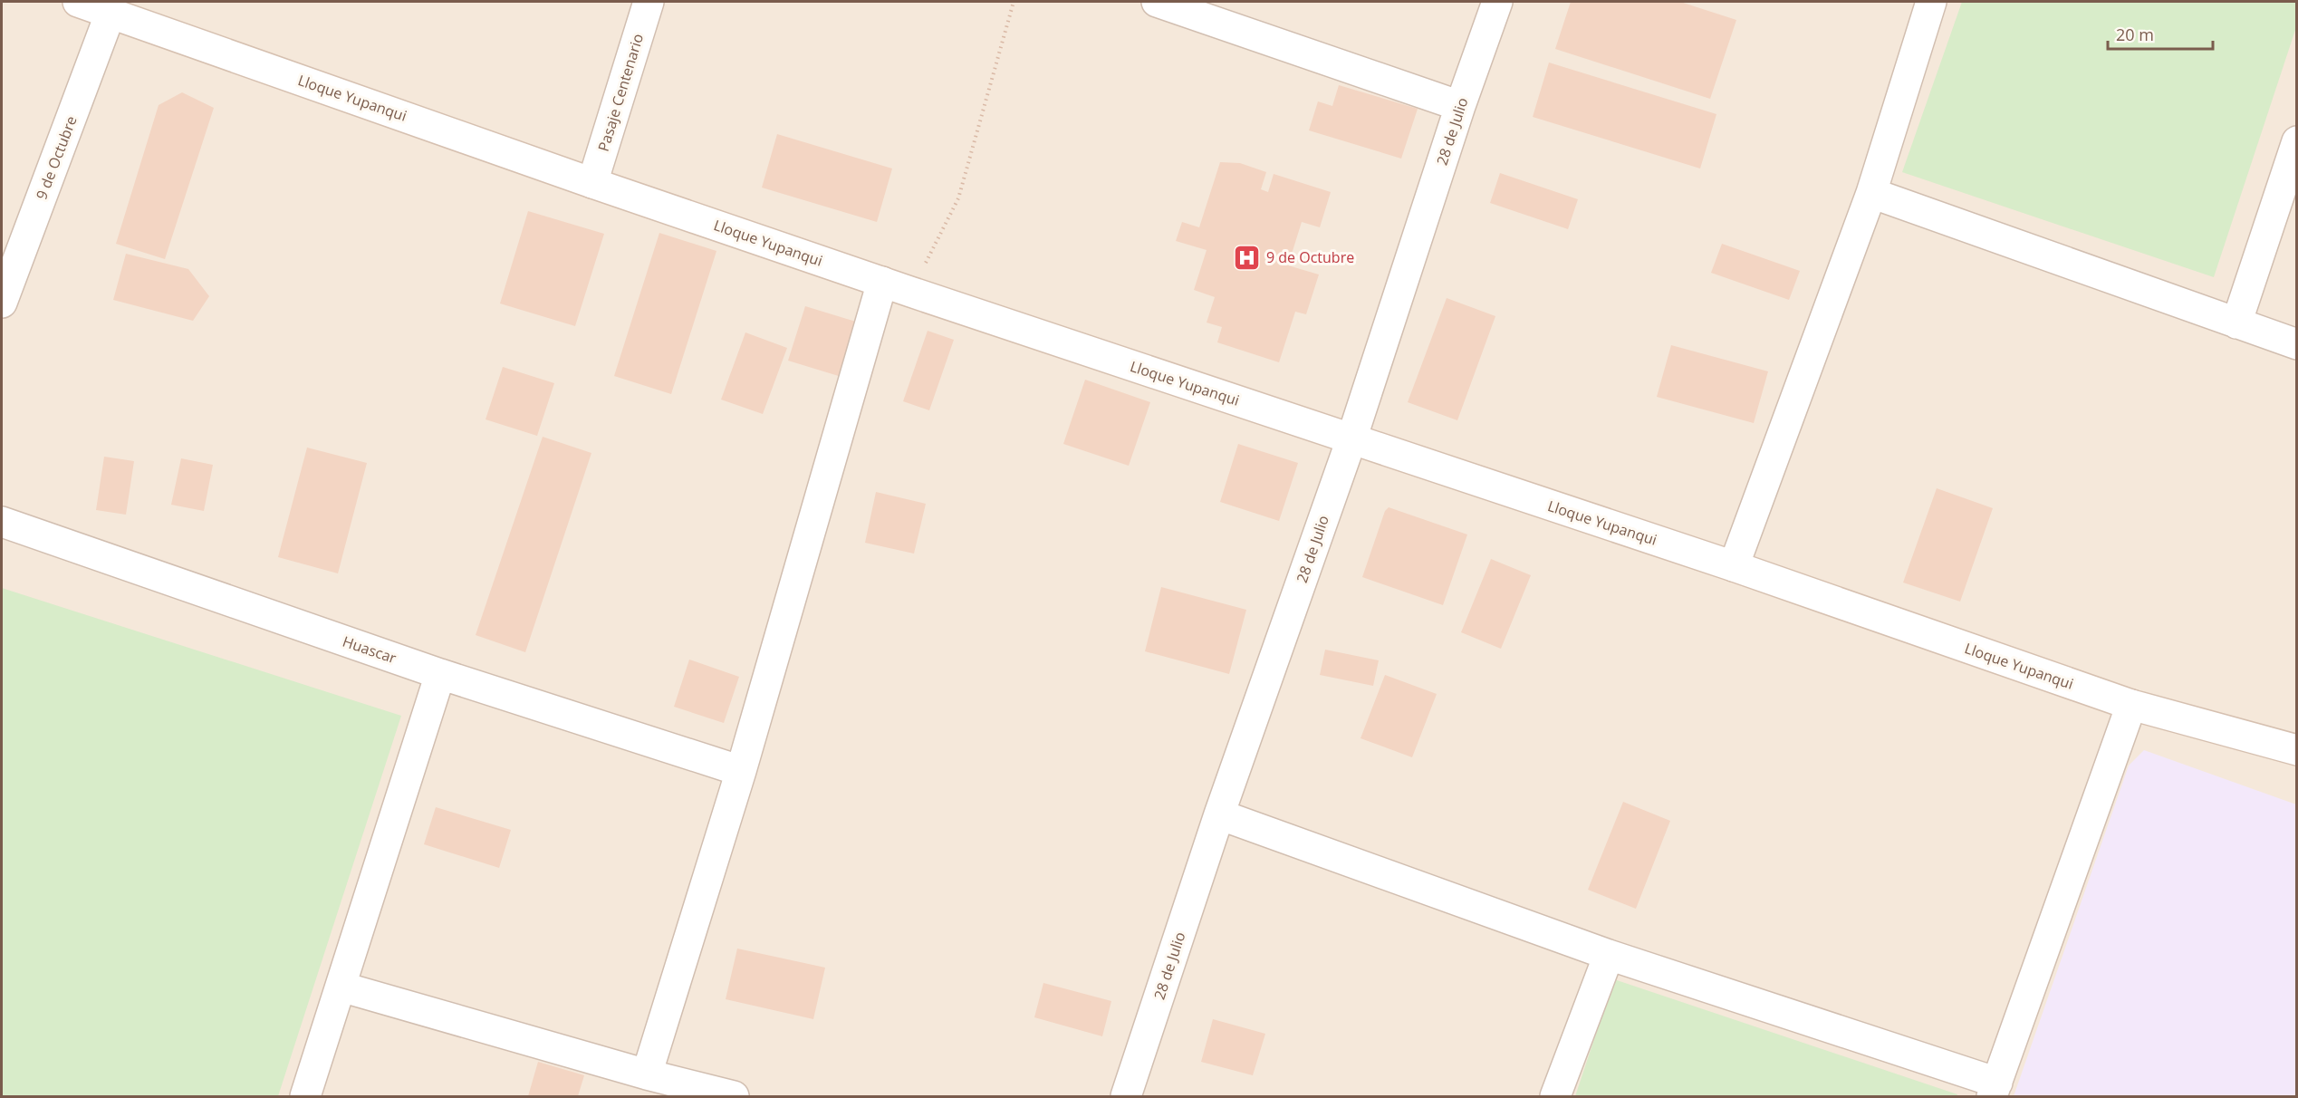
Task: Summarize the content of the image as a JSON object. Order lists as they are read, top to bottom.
{
  "streets": {
    "street": [
      "Pasaje Centenario",
      "Lloque Yupanqui",
      "28 de Julio",
      "9 de Octubre",
      "Huascar"
    ]
  },
  "crossings": [
    ["Pasaje Centenario", "Lloque Yupanqui"],
    ["Lloque Yupanqui", "28 de Julio"],
    ["Lloque Yupanqui", "9 de Octubre"]
  ],
  "places": {
    "hospital": ["9 de Octubre"]
  },
  "scale_bar": "20 m"
}
